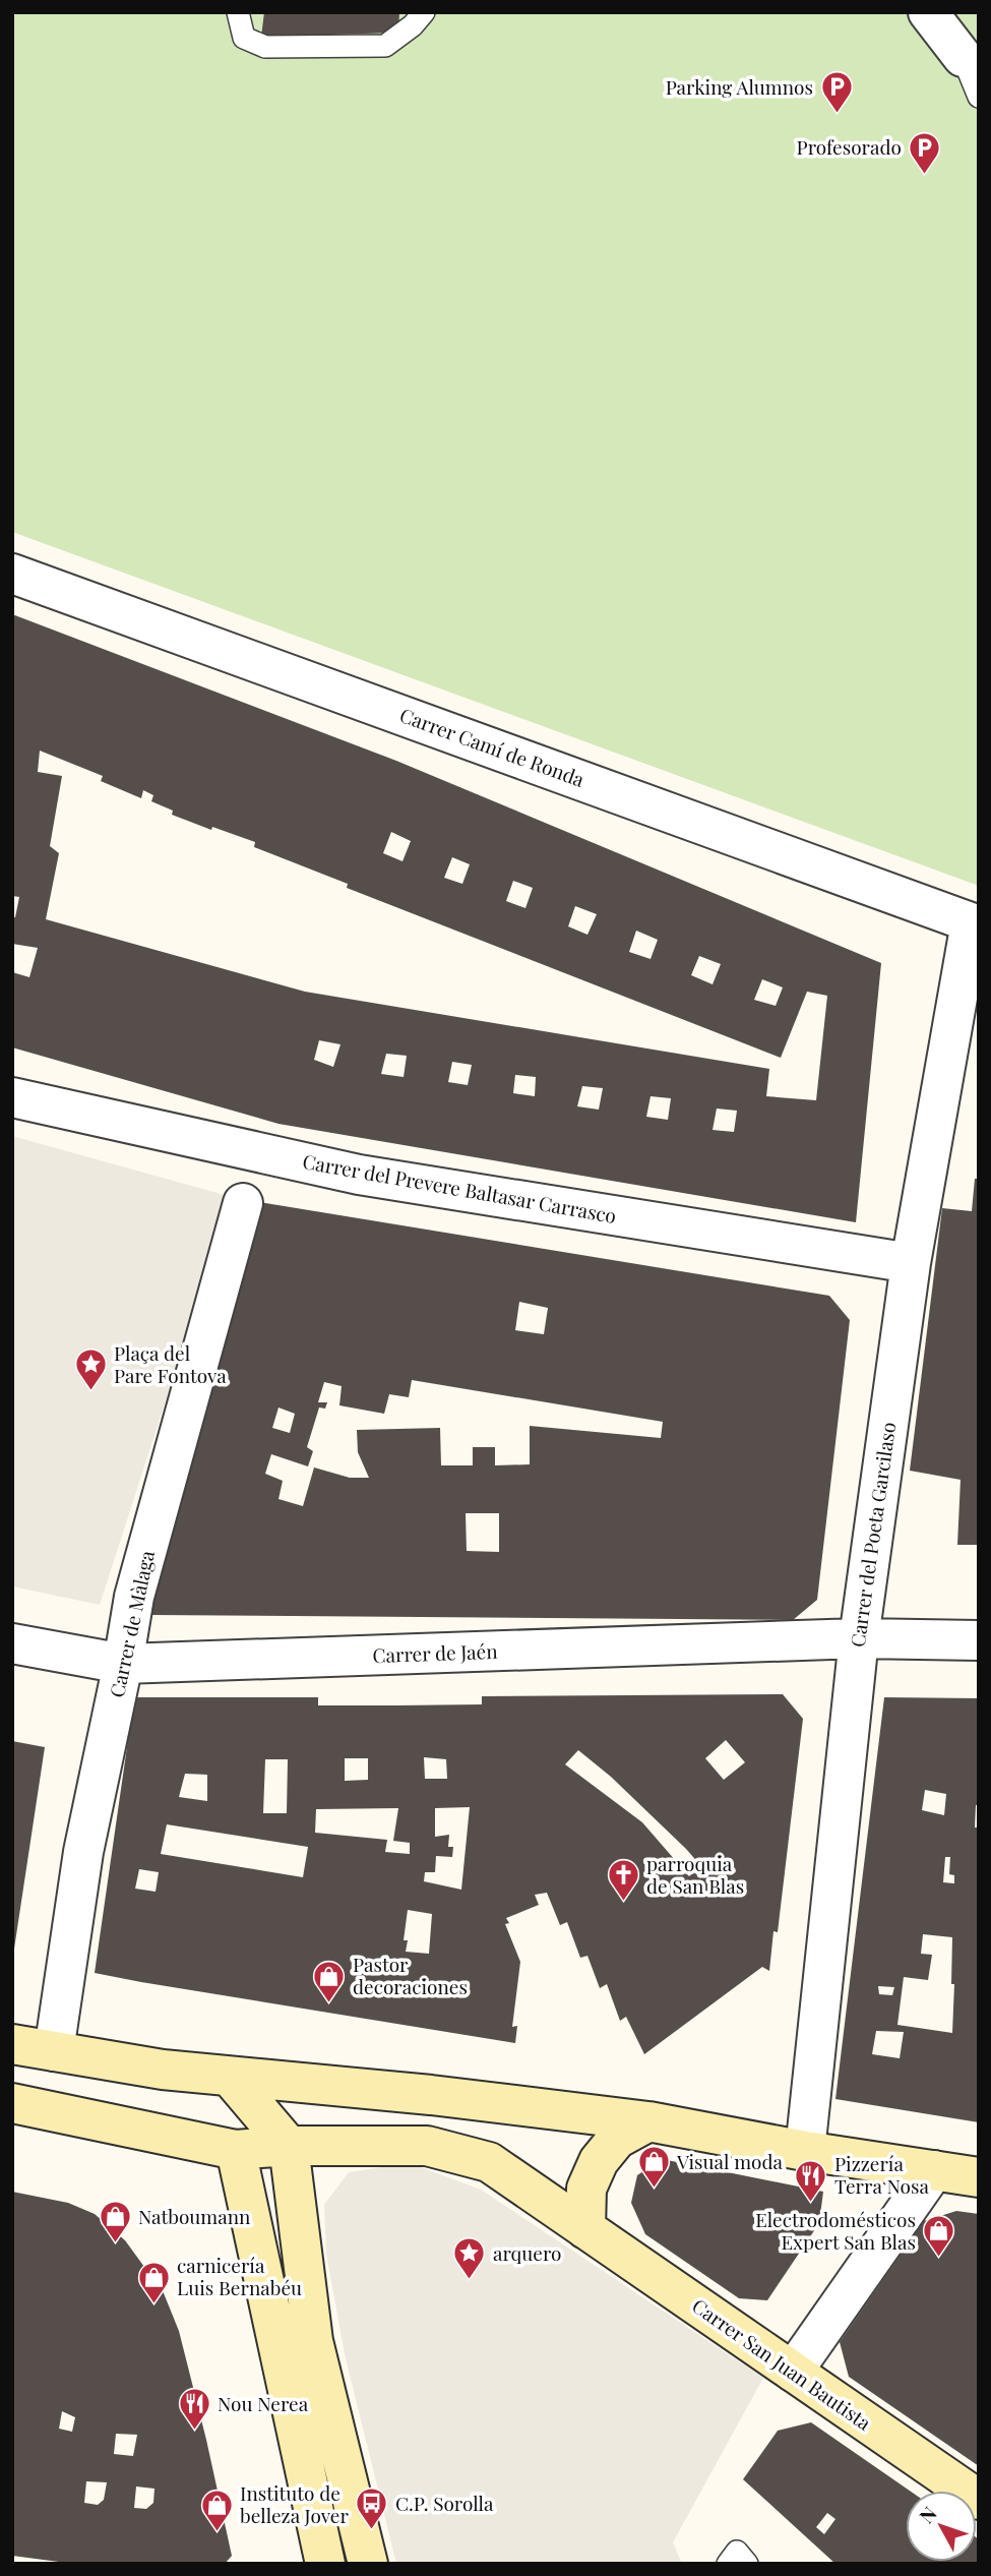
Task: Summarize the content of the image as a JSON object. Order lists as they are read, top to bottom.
{
  "streets": {
    "street": [
      "Carrer Camí de Ronda",
      "Carrer del Prevere Baltasar Carrasco",
      "Carrer del Poeta Garcilaso",
      "Carrer de Màlaga",
      "Carrer de Jaén",
      "Carrer San Juan Bautista"
    ]
  },
  "crossings": [
    ["Carrer Camí de Ronda", "Carrer del Poeta Garcilaso"],
    ["Carrer del Prevere Baltasar Carrasco", "Carrer del Poeta Garcilaso"],
    ["Carrer del Poeta Garcilaso", "Carrer de Jaén"],
    ["Carrer de Màlaga", "Carrer de Jaén"]
  ],
  "places": {
    "parking": ["Parking Alumnos", "Profesorado"],
    "place": ["Plaça del Pare Fontova", "arquero"],
    "church": ["parroquia de San Blas"],
    "shop": [
      "Pastor decoraciones",
      "Visual moda",
      "Natboumann",
      "Electrodomésticos Expert San Blas",
      "carnicería Luis Bernabéu",
      "Instituto de belleza Jover"
    ],
    "restaurant": ["Pizzería Terra Nosa", "Nou Nerea"],
    "bus stop": ["C.P. Sorolla"]
  },
  "north": "top left"
}
